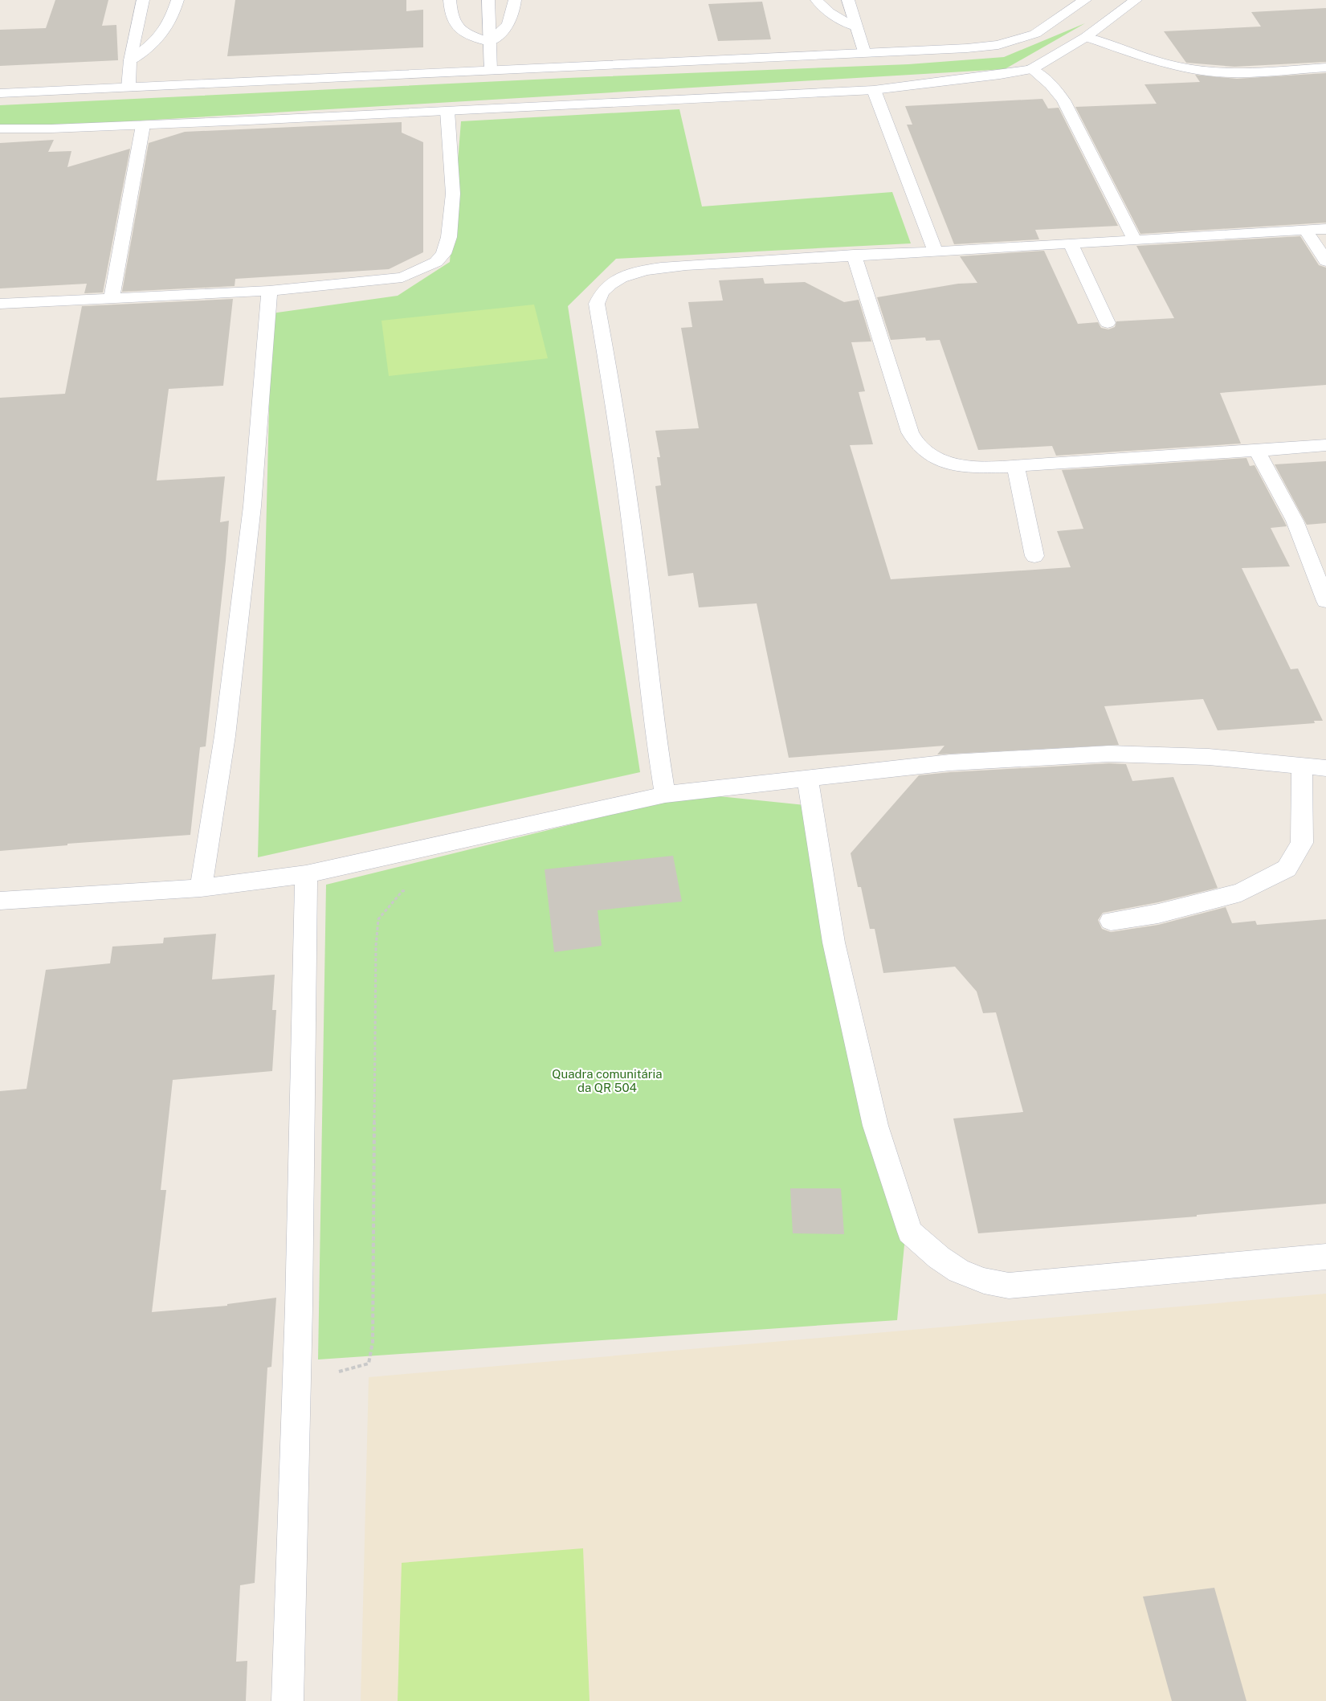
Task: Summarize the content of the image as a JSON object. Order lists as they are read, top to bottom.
{
  "parks": ["Quadra comunitária da QR 504"]
}
